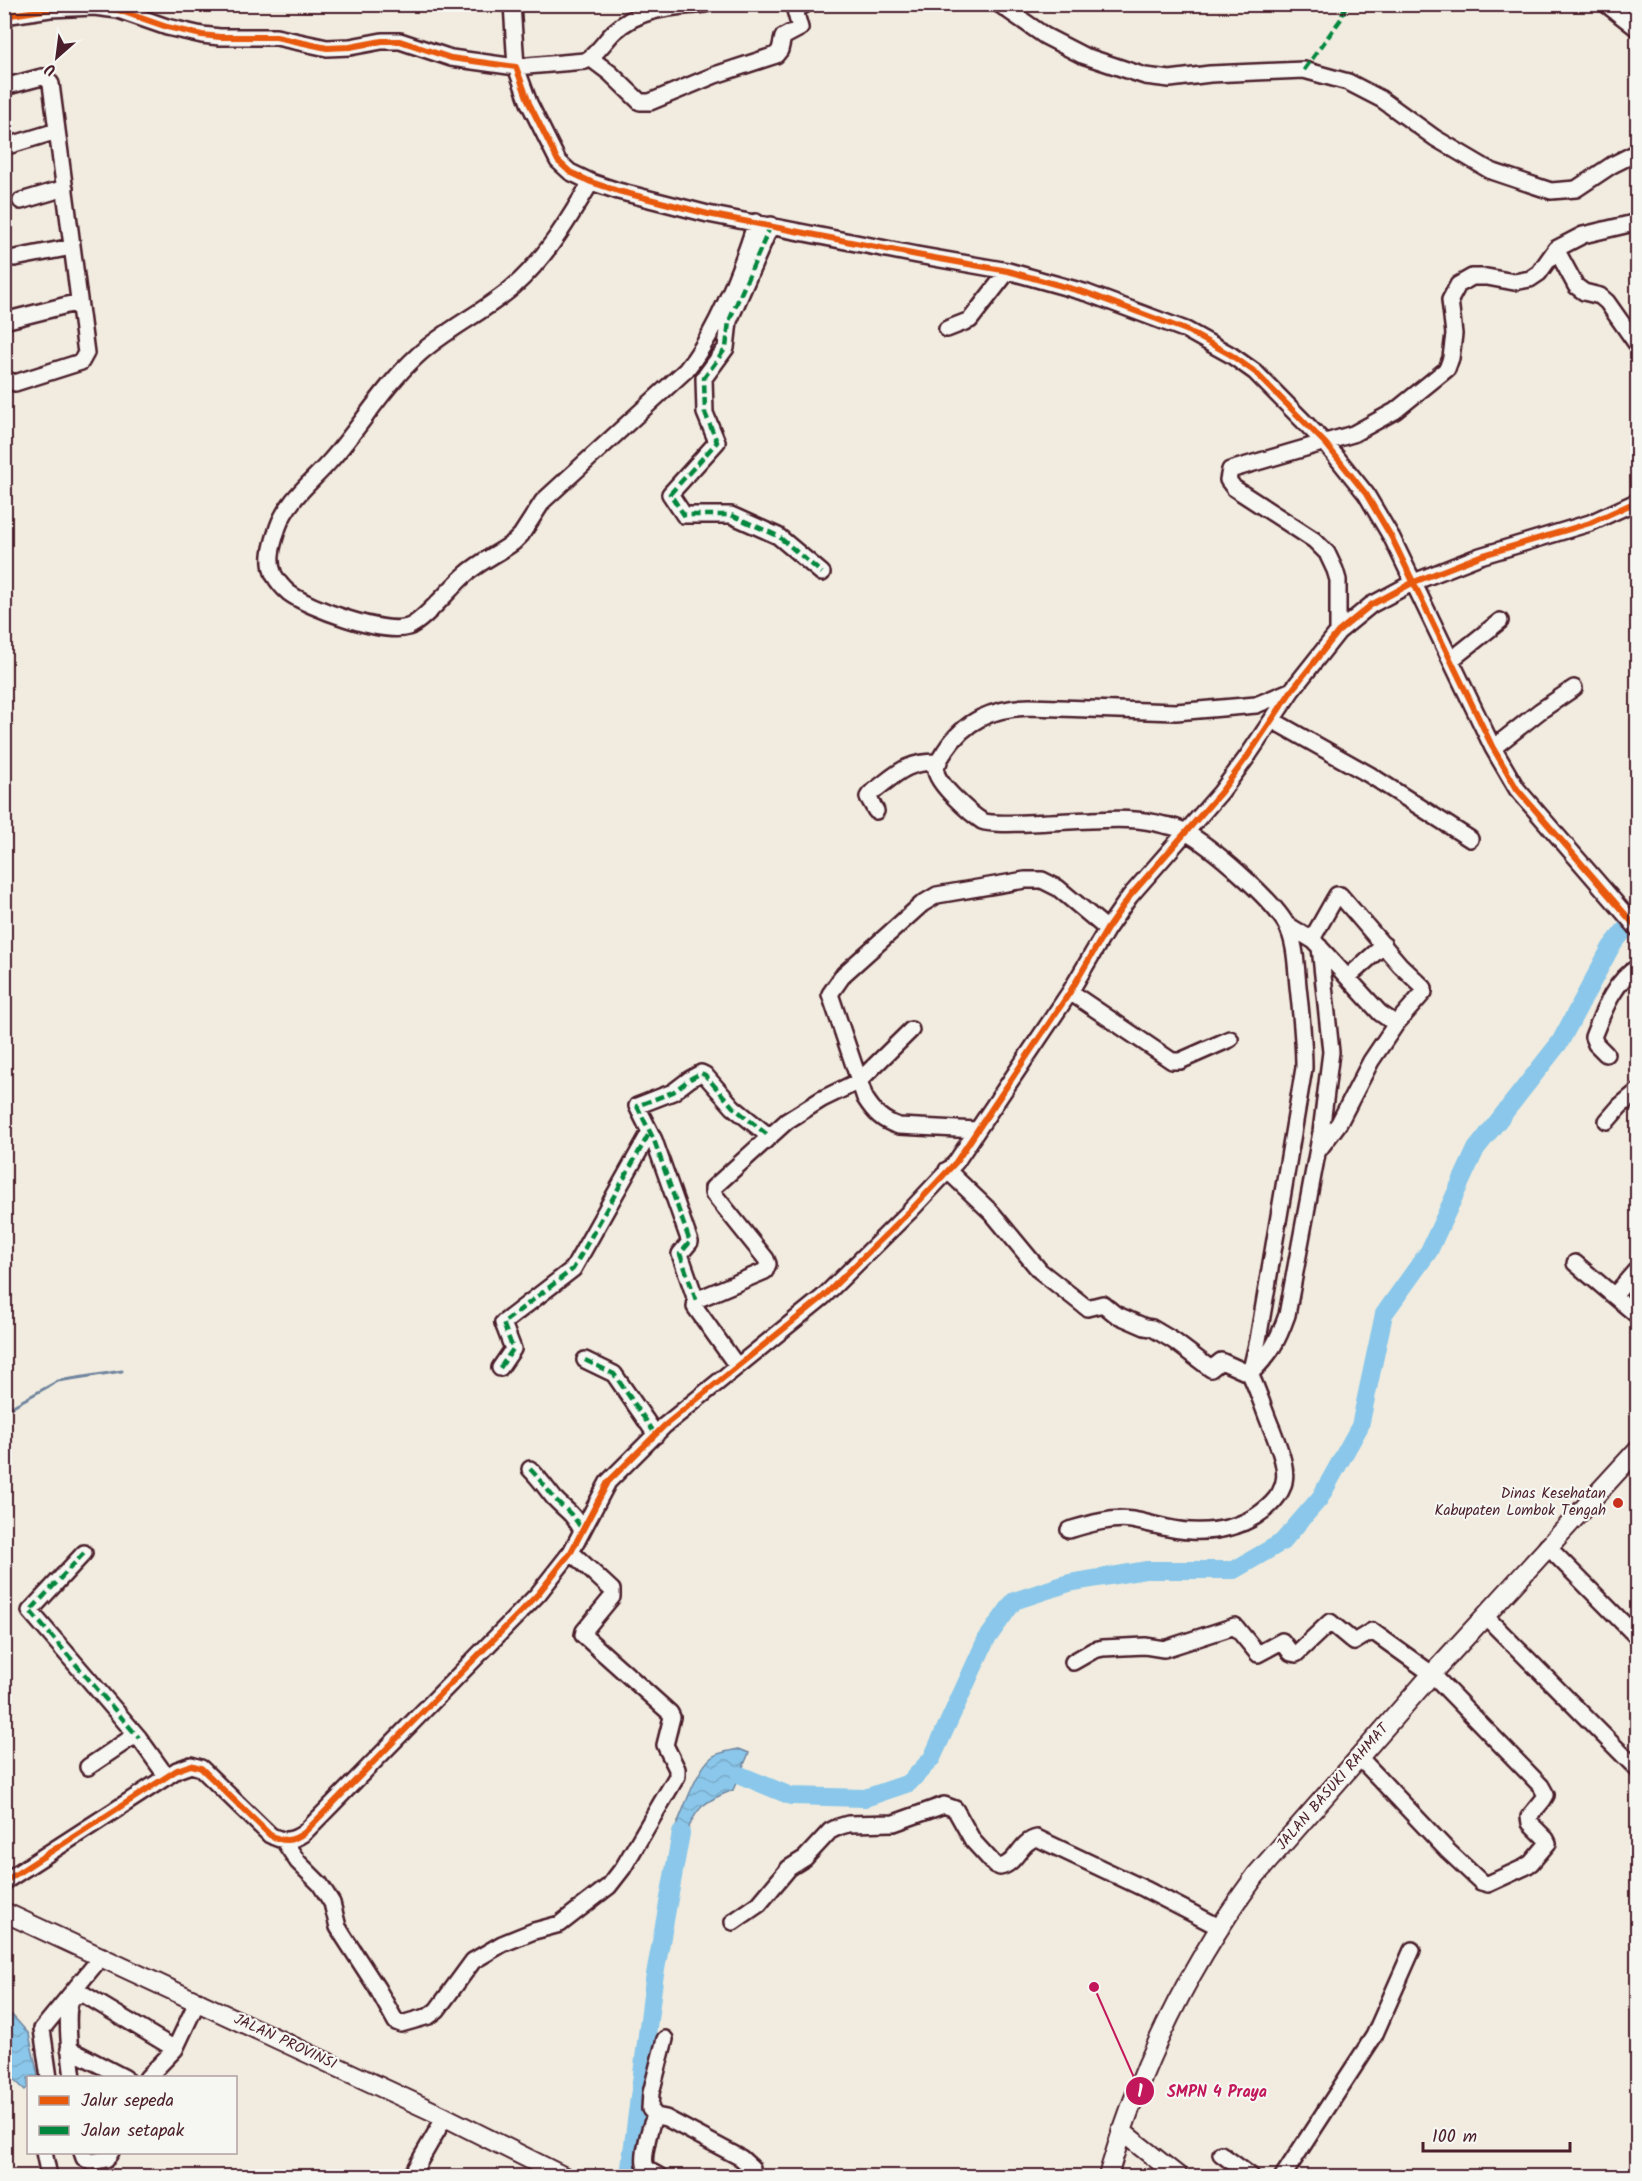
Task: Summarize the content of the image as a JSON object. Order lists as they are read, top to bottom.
{
  "streets": {
    "main road": ["JALAN BASUKI RAHMAT", "JALAN PROVINSI"]
  },
  "places": ["Dinas Kesehatan Kabupaten Lombok Tengah", "SMPN 4 Praya"],
  "legend": ["Jalur sepeda", "Jalan setapak"],
  "scale_bar": "100 m",
  "north": "bottom left"
}
